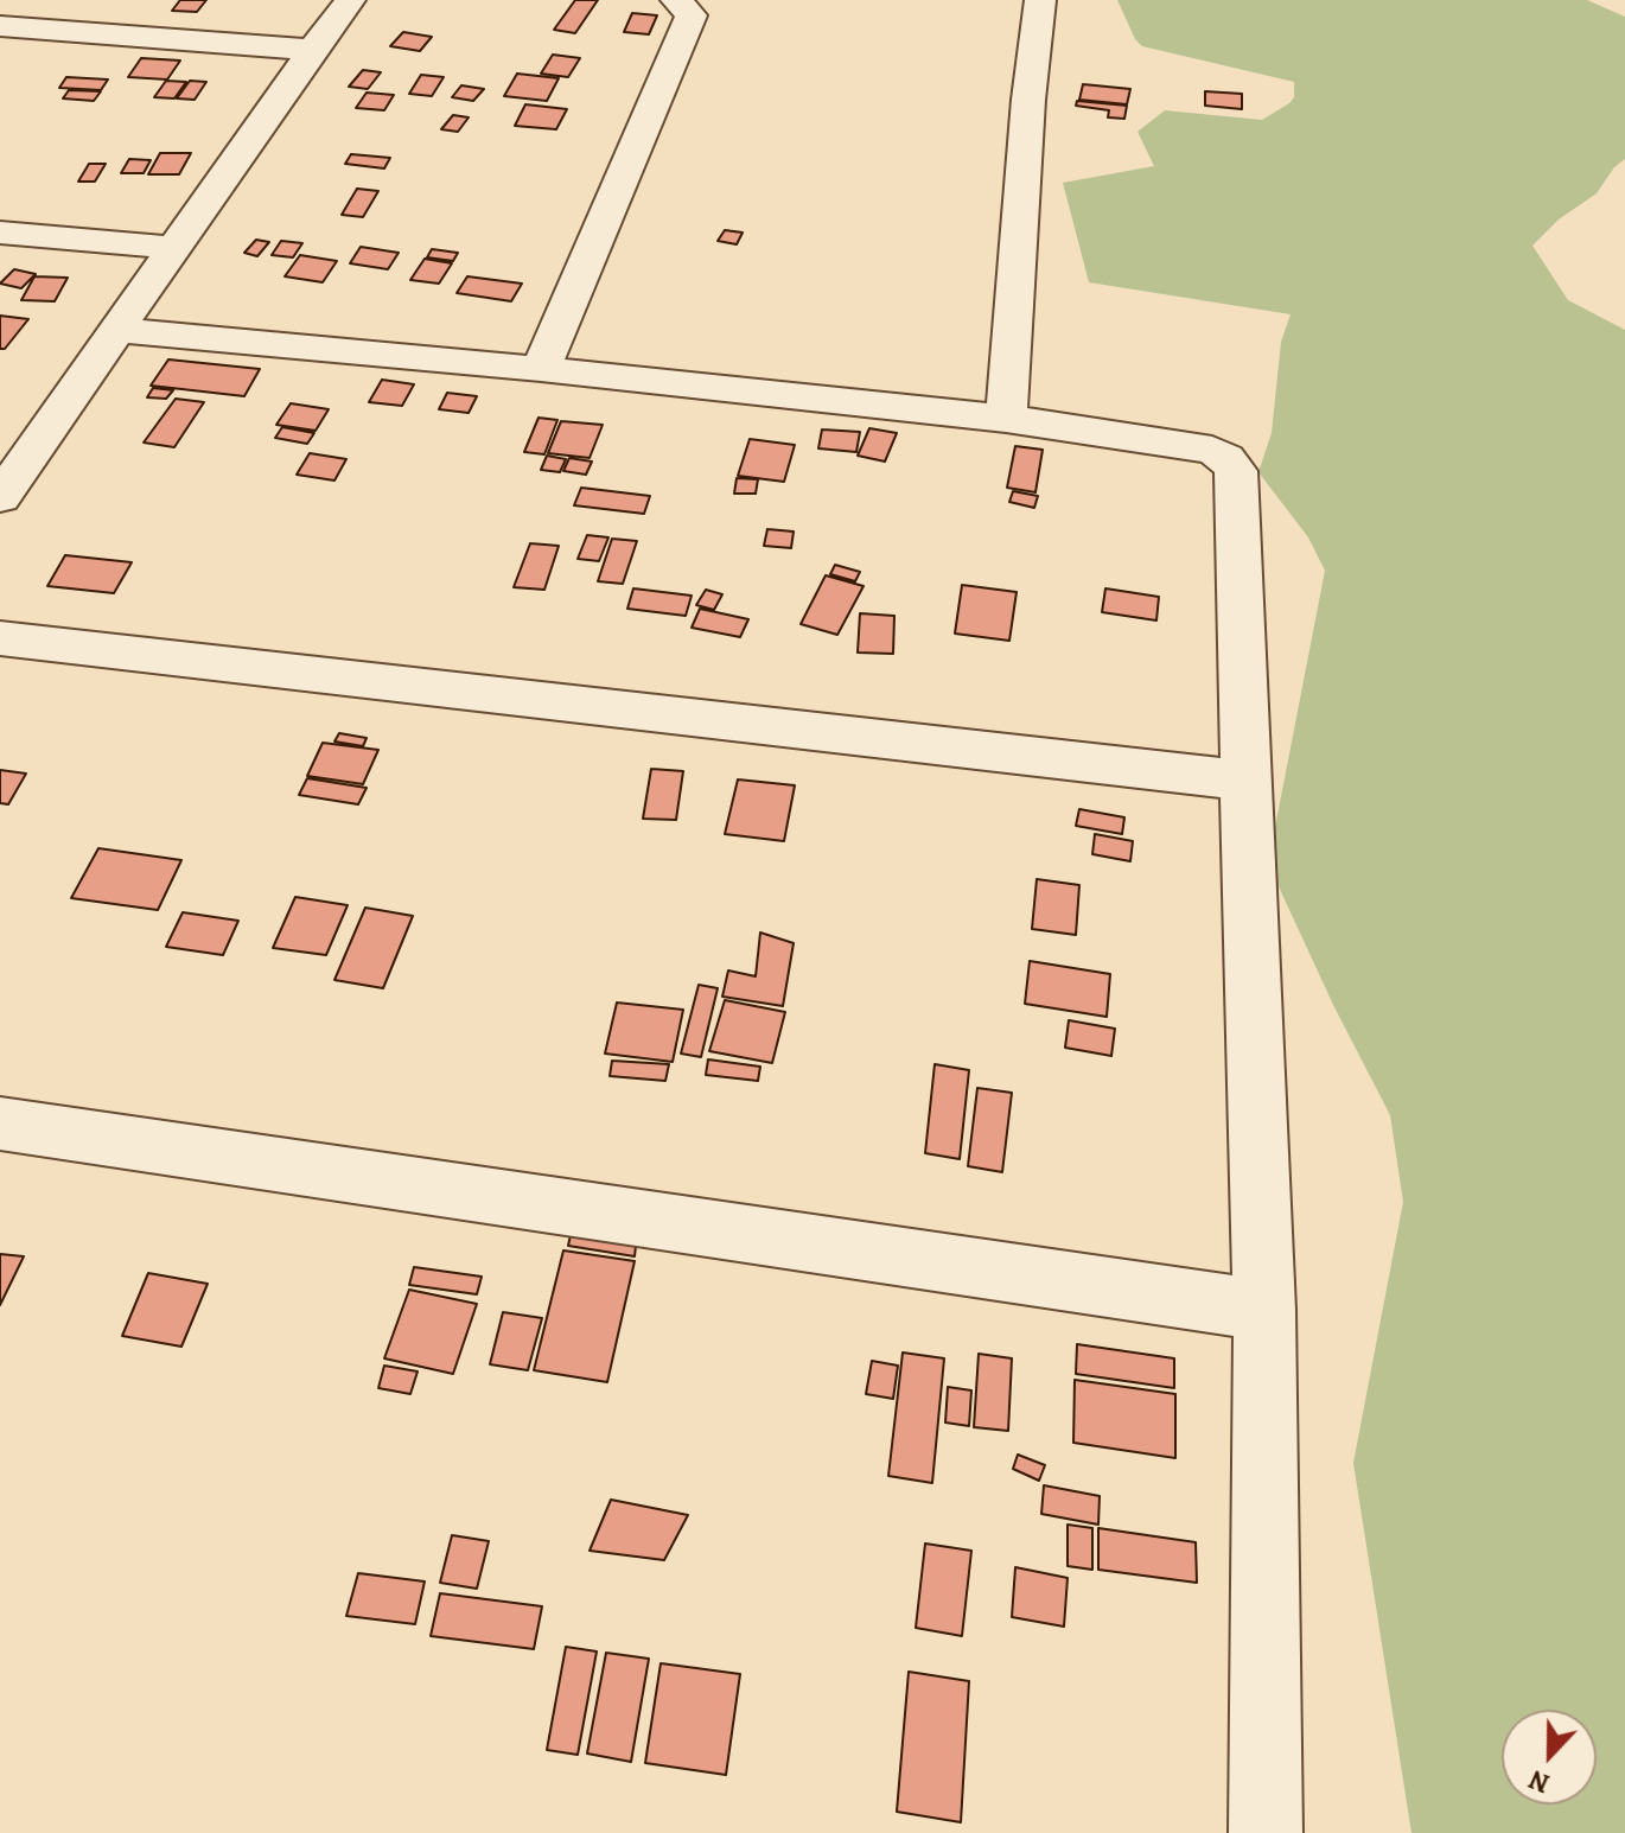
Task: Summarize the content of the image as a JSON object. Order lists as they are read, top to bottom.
{
  "north": "bottom"
}
